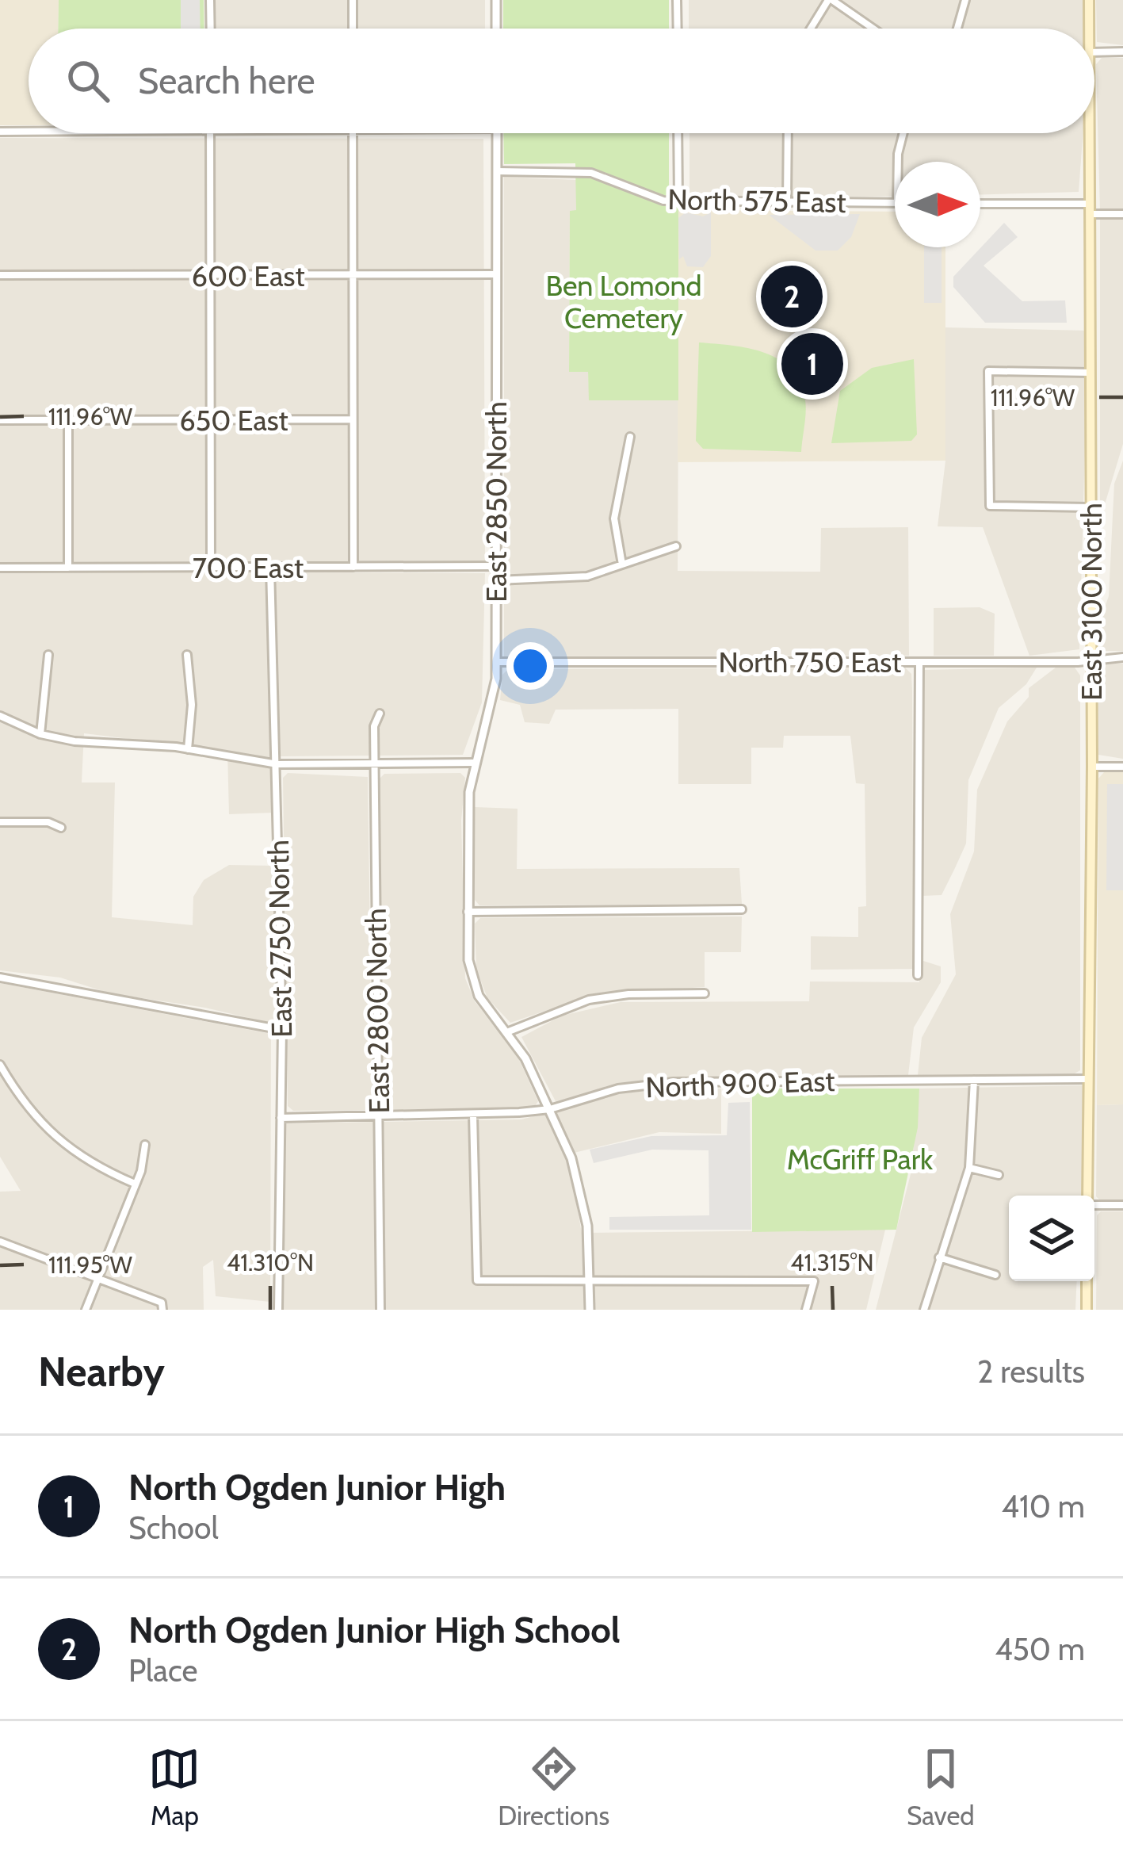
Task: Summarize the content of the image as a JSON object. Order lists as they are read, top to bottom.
{
  "streets": {
    "main road": ["East 3100 North"],
    "street": [
      "North 575 East",
      "600 East",
      "650 East",
      "East 2850 North",
      "700 East",
      "North 750 East",
      "East 2750 North",
      "East 2800 North",
      "North 900 East"
    ]
  },
  "crossings": [
    ["North 575 East", "East 2850 North"],
    ["600 East", "East 2850 North"],
    ["East 2850 North", "700 East"],
    ["East 2850 North", "North 750 East"],
    ["East 2850 North", "North 900 East"],
    ["700 East", "East 2750 North"],
    ["East 3100 North", "North 750 East"],
    ["East 3100 North", "North 900 East"],
    ["East 2750 North", "North 900 East"],
    ["East 2800 North", "North 900 East"]
  ],
  "parks": ["Ben Lomond Cemetery", "McGriff Park"],
  "north": "right",
  "page": {
    "search": "Search here",
    "pins": ["2", "1"],
    "heading": ["Nearby", "2 results"],
    "list": [
      {
        "mark": "1",
        "name": "North Ogden Junior High",
        "note": "School",
        "value": "410 m"
      },
      {
        "mark": "2",
        "name": "North Ogden Junior High School",
        "note": "Place",
        "value": "450 m"
      }
    ],
    "nav": ["Map", "Directions", "Saved"]
  },
  "coordinates": [
    "111.96°W",
    "41.310°N",
    "41.315°N",
    "111.95°W"
  ]
}
